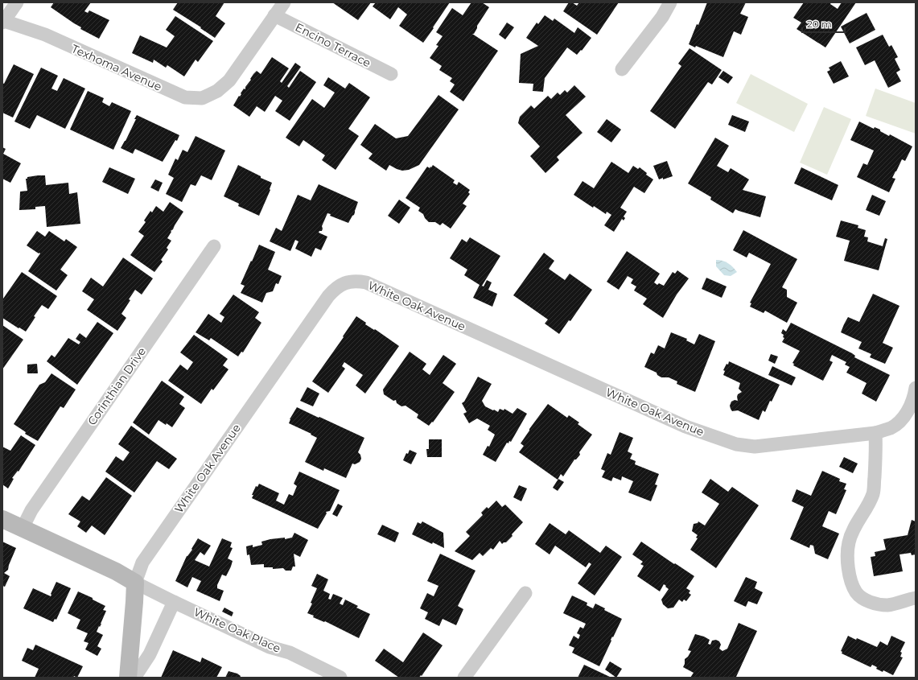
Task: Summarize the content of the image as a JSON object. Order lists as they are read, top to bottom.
{
  "streets": {
    "street": [
      "Encino Terrace",
      "Texhoma Avenue",
      "White Oak Avenue",
      "Corinthian Drive",
      "White Oak Place"
    ]
  },
  "crossings": [
    ["Encino Terrace", "Texhoma Avenue"],
    ["White Oak Avenue", "White Oak Place"]
  ],
  "scale_bar": "20 m"
}
